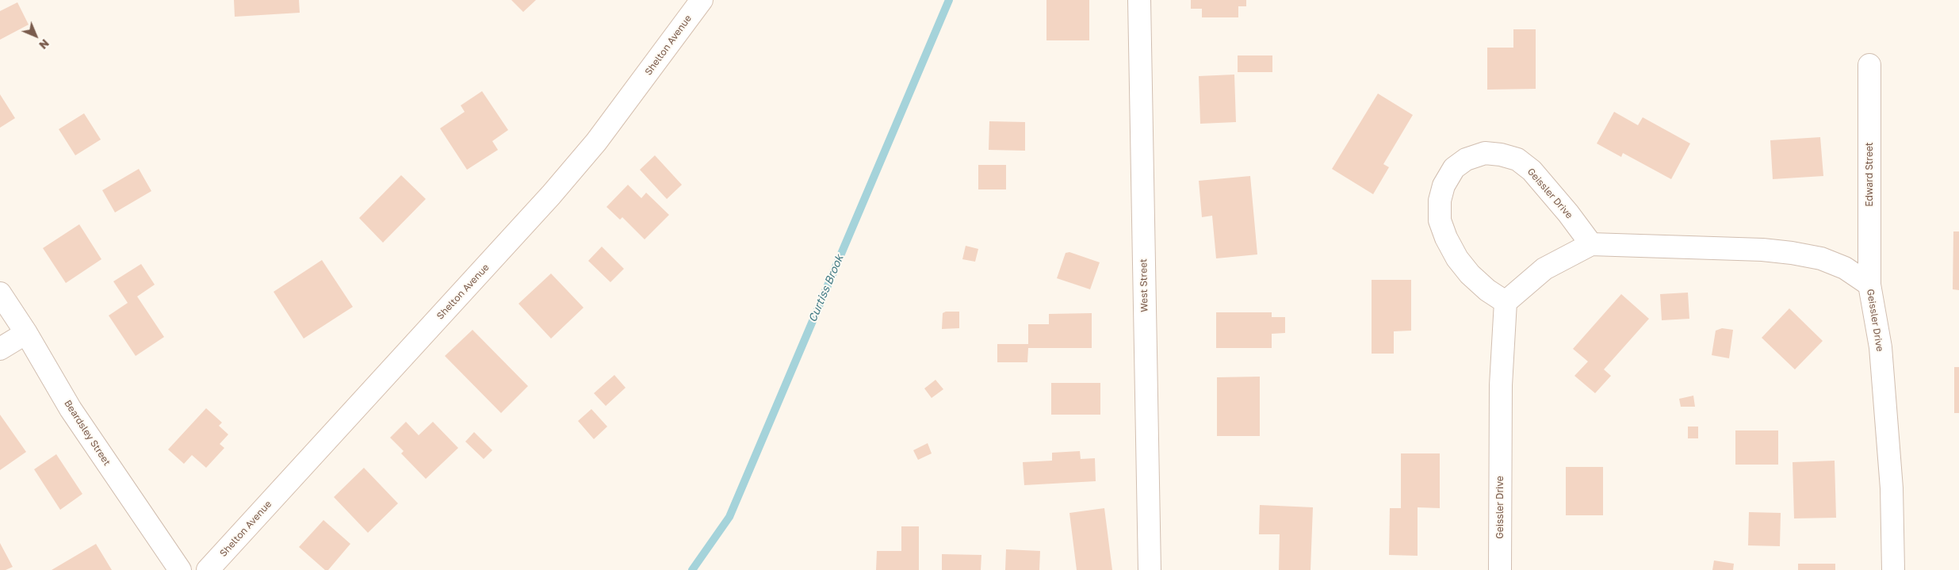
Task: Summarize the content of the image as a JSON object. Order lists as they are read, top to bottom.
{
  "streets": {
    "street": [
      "Shelton Avenue",
      "Edward Street",
      "Geissler Drive",
      "West Street",
      "Beardsley Street"
    ]
  },
  "crossings": [
    ["Edward Street", "Geissler Drive"]
  ],
  "water": ["Curtiss Brook"],
  "north": "bottom right"
}
